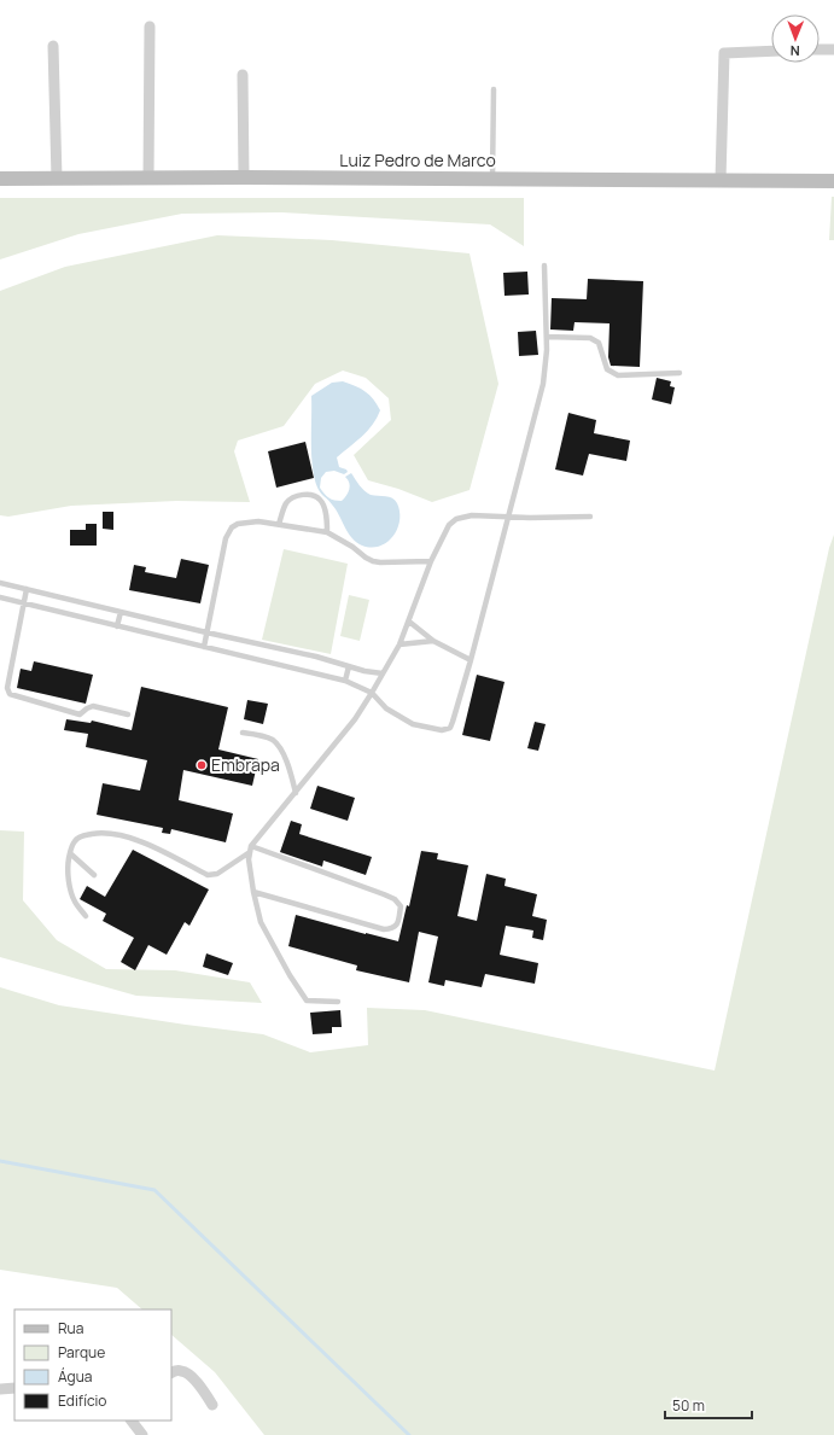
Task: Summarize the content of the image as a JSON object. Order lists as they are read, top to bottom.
{
  "streets": {
    "main road": ["Luiz Pedro de Marco"]
  },
  "places": ["Embrapa"],
  "legend": [
    "Rua",
    "Parque",
    "Água",
    "Edifício"
  ],
  "scale_bar": "50 m",
  "north": "bottom"
}
